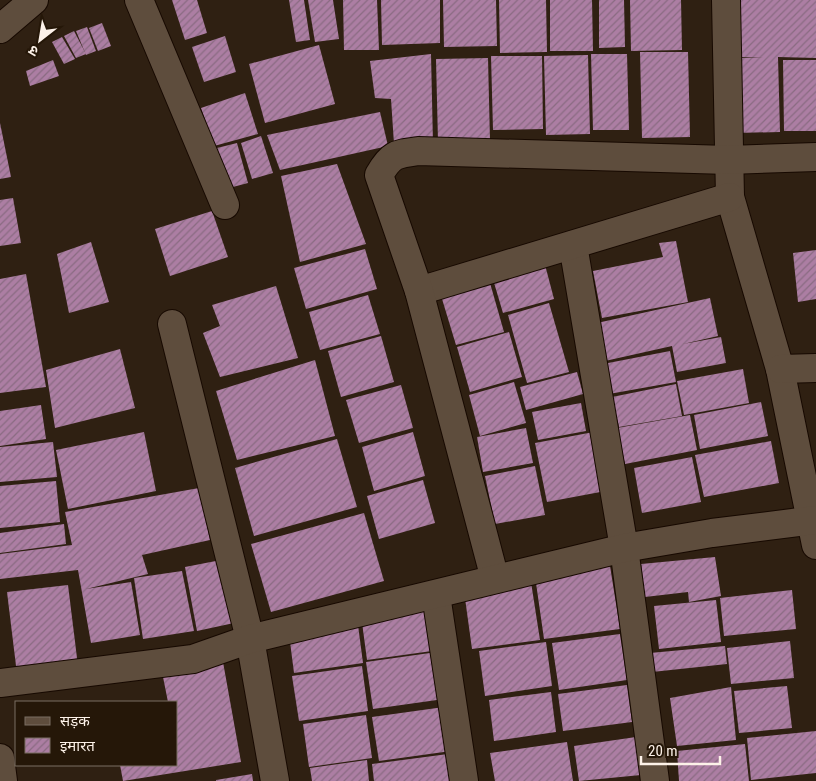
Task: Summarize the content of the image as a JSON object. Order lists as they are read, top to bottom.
{
  "legend": ["सड़क", "इमारत"],
  "scale_bar": "20 m",
  "north": "bottom left"
}
